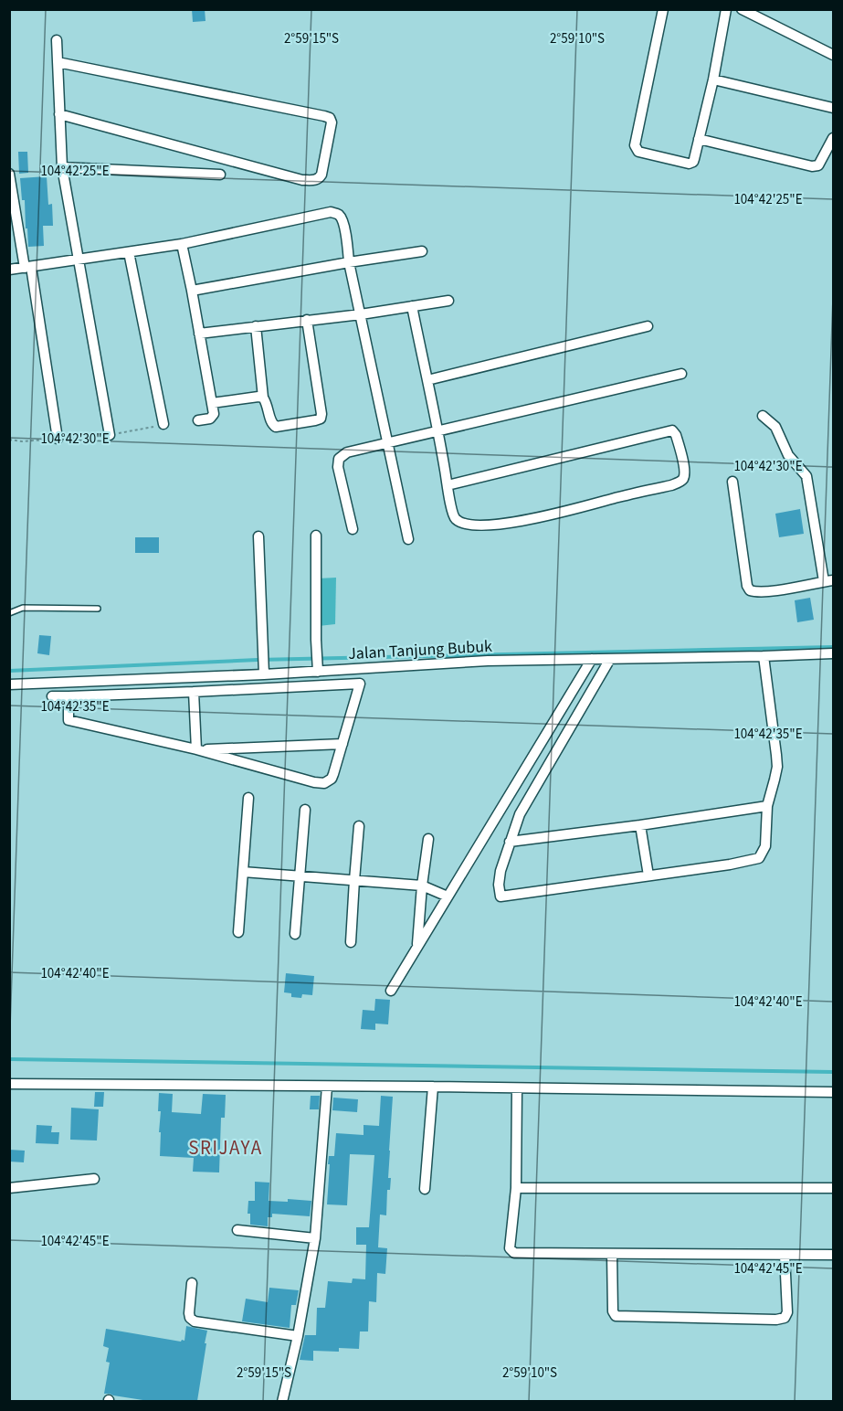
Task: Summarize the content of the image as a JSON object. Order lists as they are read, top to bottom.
{
  "streets": {
    "street": ["Jalan Tanjung Bubuk"]
  },
  "districts": ["SRIJAYA"],
  "coordinates": [
    "2°59'15\"S",
    "2°59'10\"S",
    "104°42'25\"E",
    "104°42'30\"E",
    "104°42'35\"E",
    "104°42'40\"E",
    "104°42'45\"E"
  ]
}
